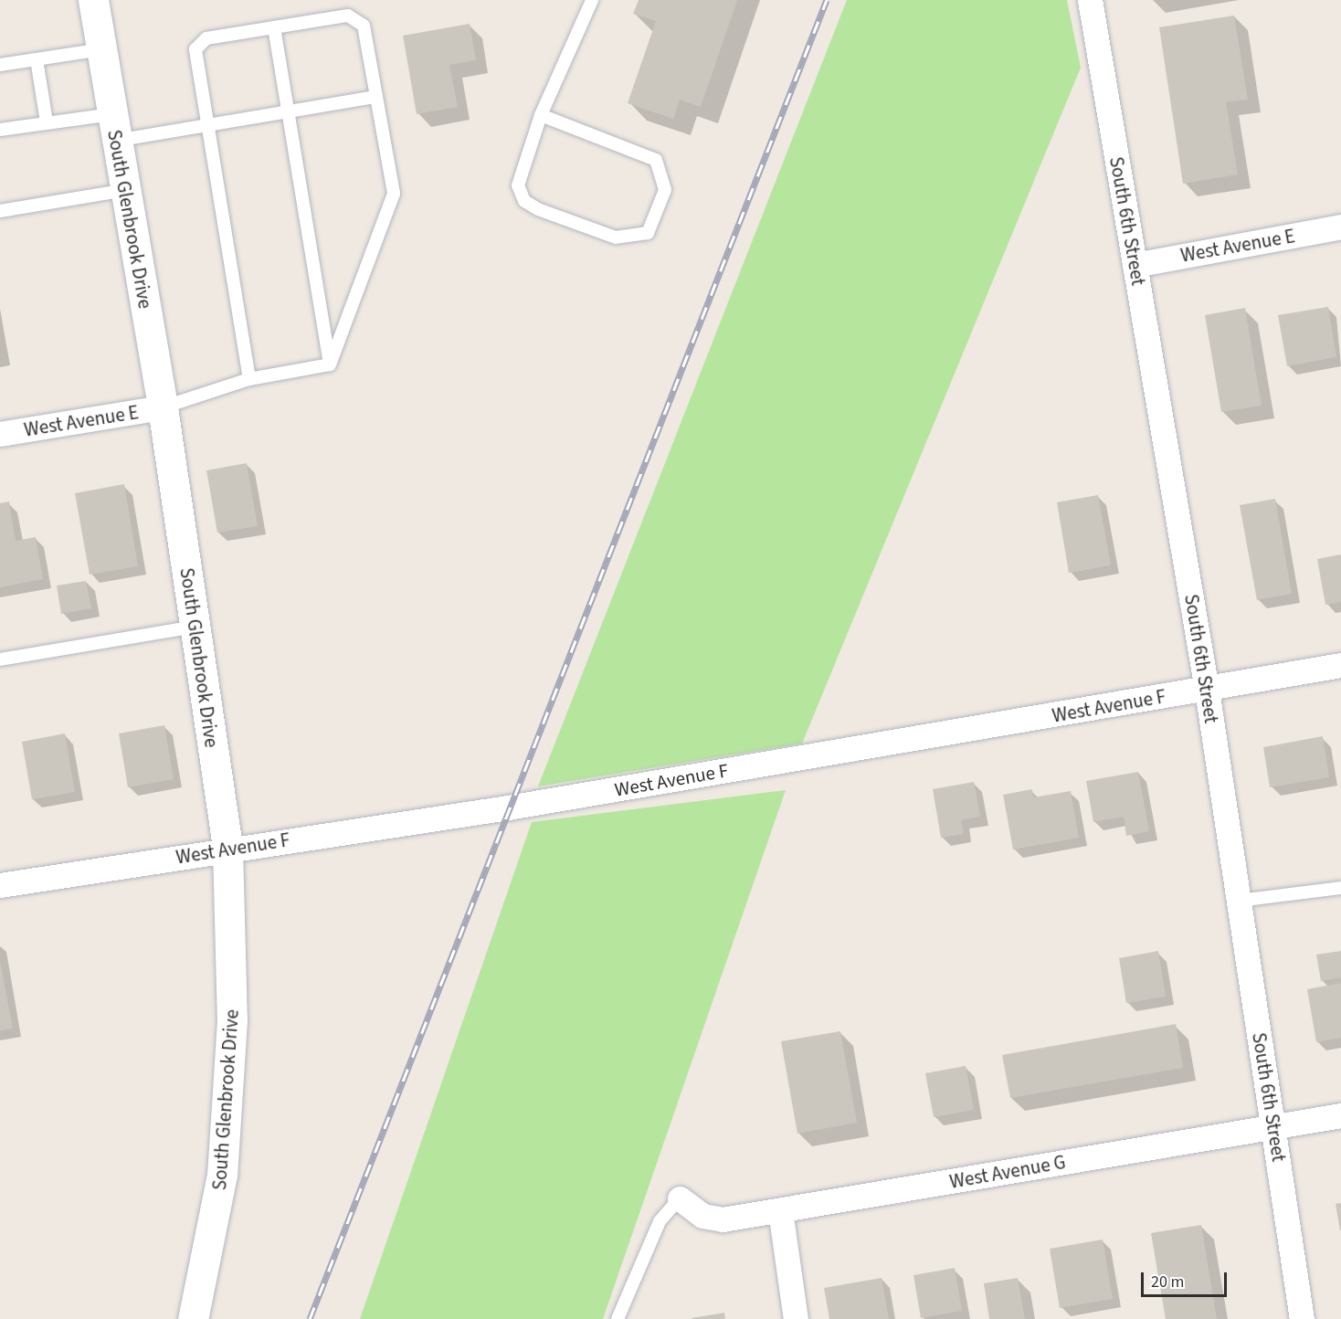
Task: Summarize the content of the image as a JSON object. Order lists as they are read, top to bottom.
{
  "streets": {
    "street": [
      "South Glenbrook Drive",
      "South 6th Street",
      "West Avenue E",
      "West Avenue F",
      "West Avenue G"
    ]
  },
  "crossings": [
    ["South Glenbrook Drive", "West Avenue E"],
    ["South Glenbrook Drive", "West Avenue F"],
    ["South 6th Street", "West Avenue E"],
    ["South 6th Street", "West Avenue F"],
    ["South 6th Street", "West Avenue G"]
  ],
  "scale_bar": "20 m"
}
